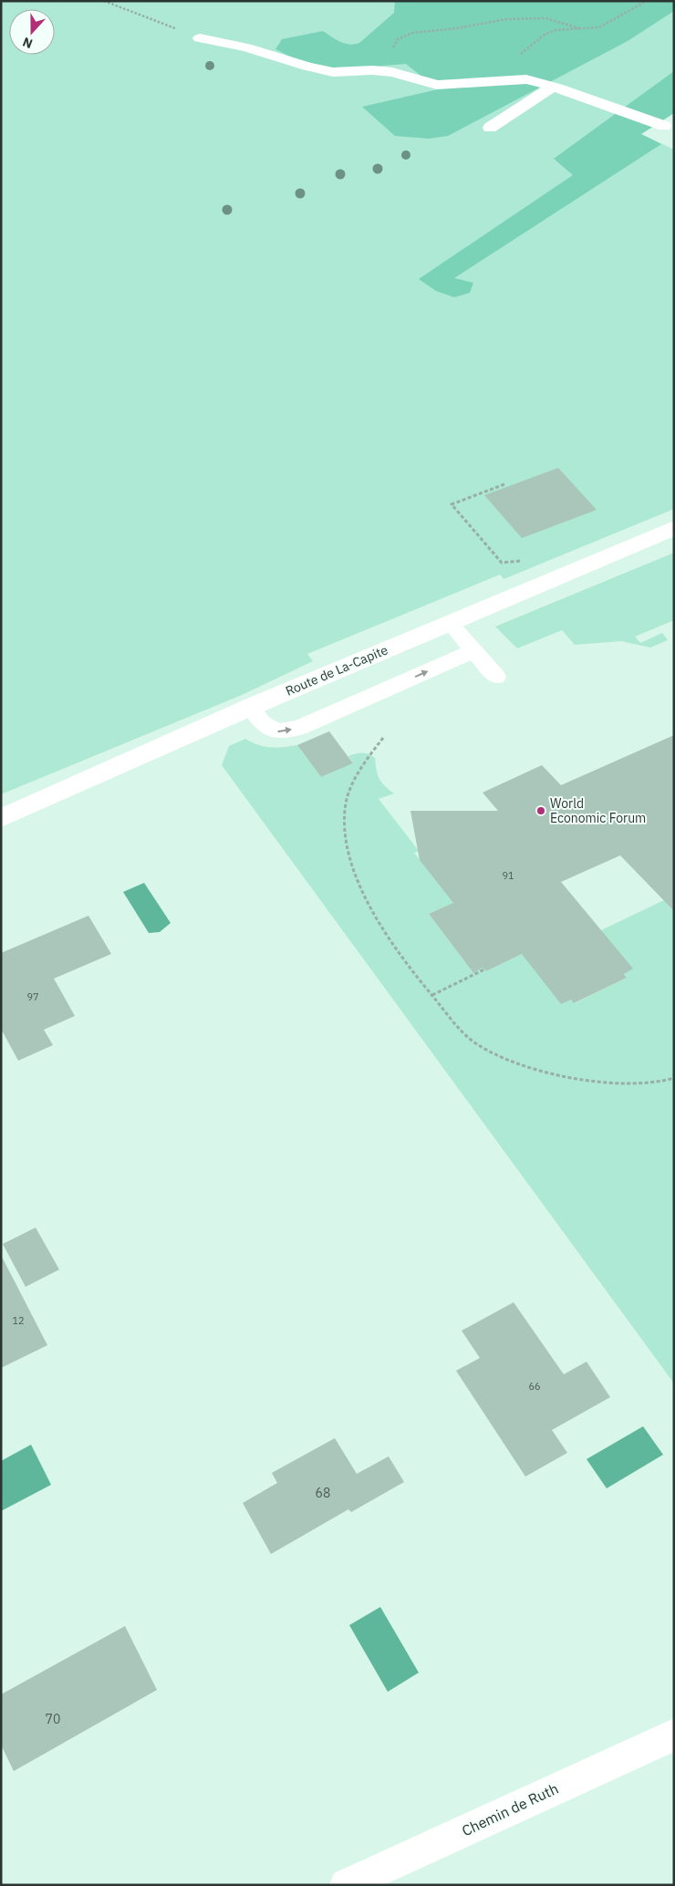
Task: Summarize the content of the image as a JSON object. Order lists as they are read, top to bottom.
{
  "streets": {
    "street": ["Route de La-Capite", "Chemin de Ruth"]
  },
  "places": ["World Economic Forum"],
  "house_numbers": [
    "91",
    "97",
    "12",
    "66",
    "68",
    "70"
  ],
  "north": "bottom"
}
